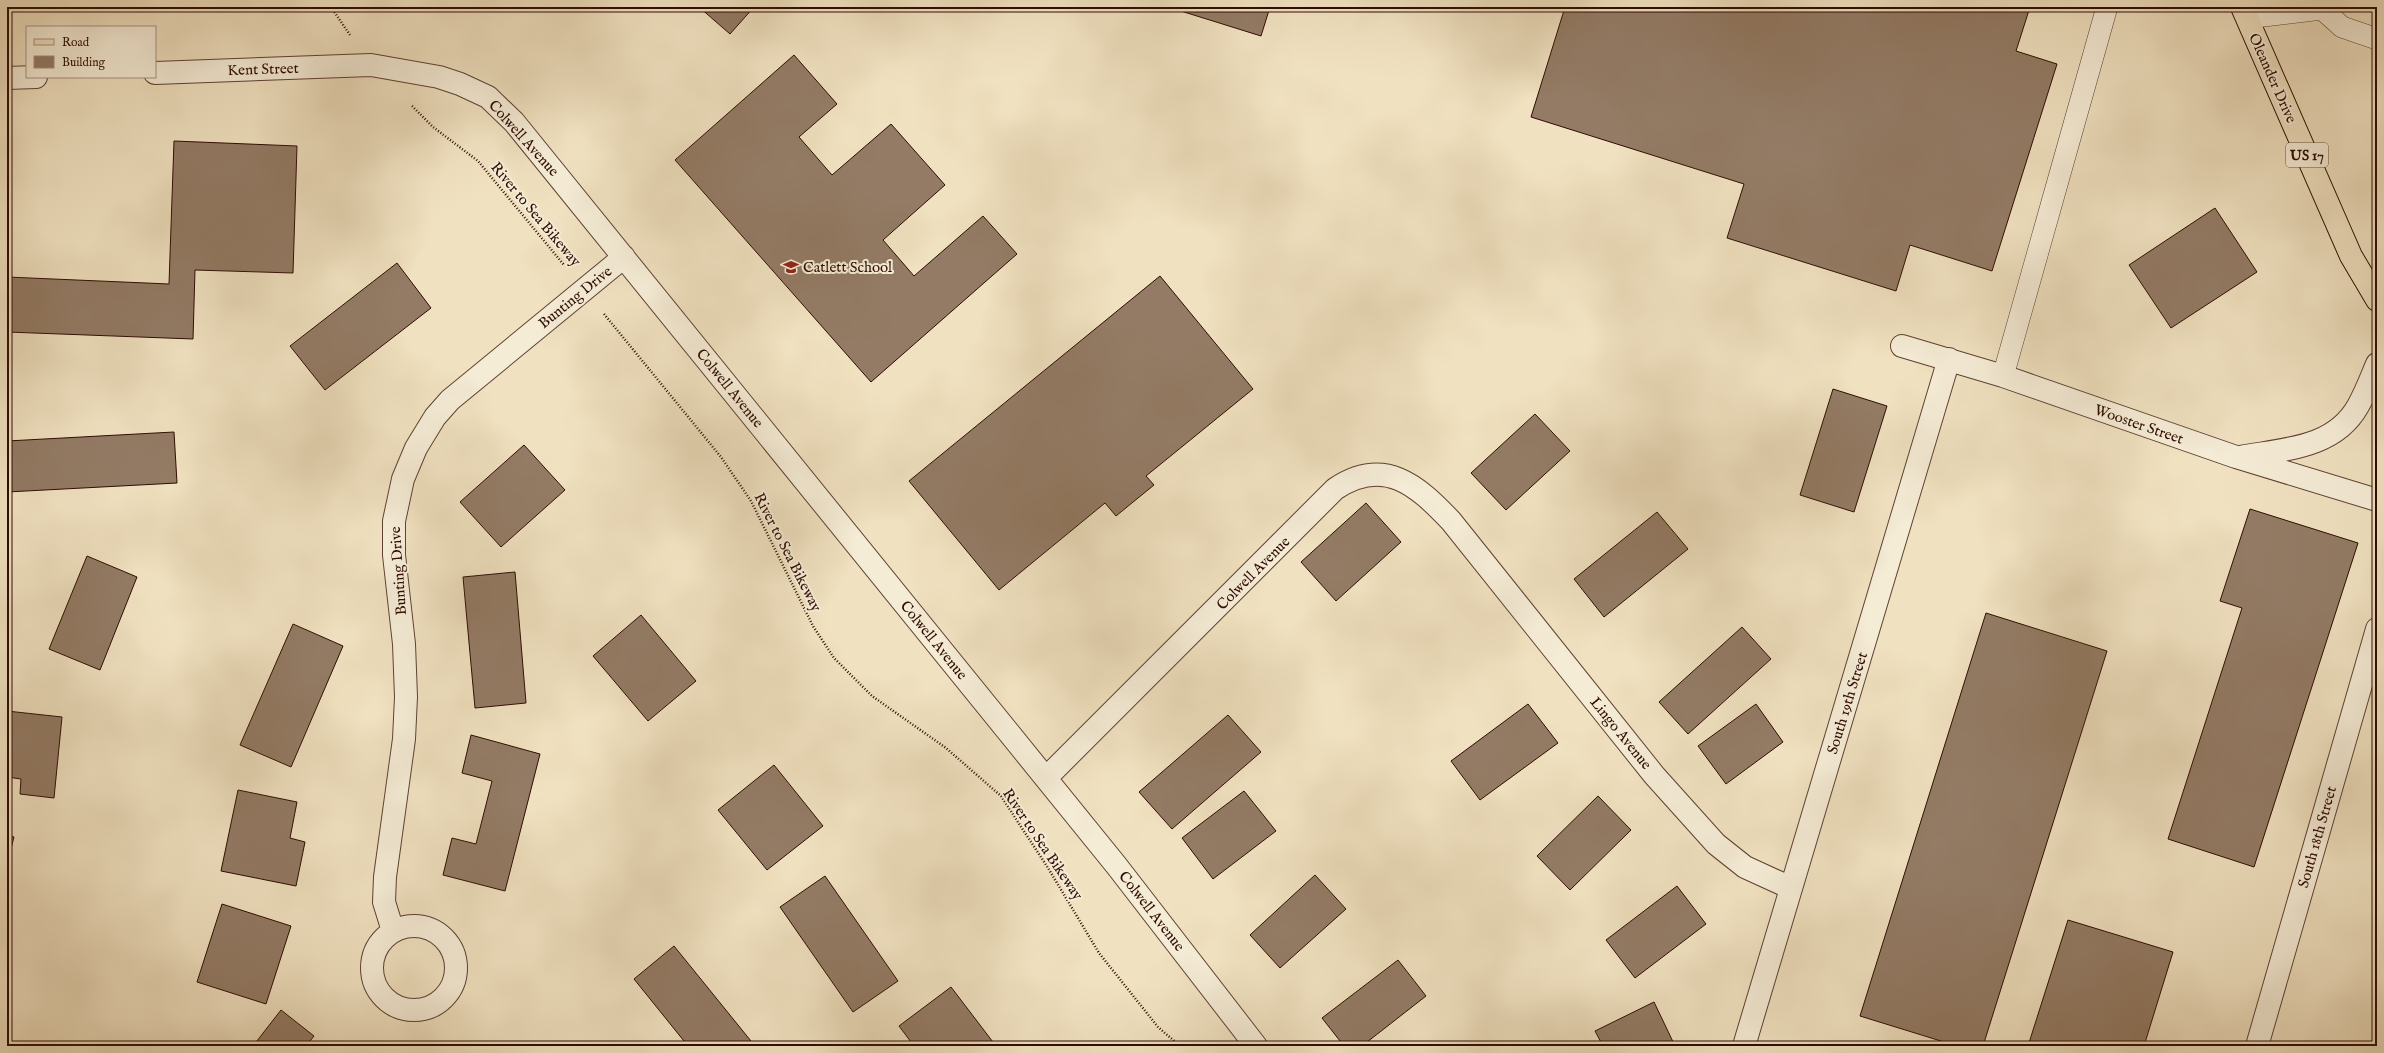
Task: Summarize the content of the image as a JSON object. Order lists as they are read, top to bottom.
{
  "streets": {
    "main road": ["Oleander Drive", "US 17"],
    "street": [
      "Kent Street",
      "Colwell Avenue",
      "Bunting Drive",
      "Wooster Street",
      "South 19th Street",
      "Lingo Avenue",
      "South 18th Street"
    ],
    "path": ["River to Sea Bikeway"]
  },
  "crossings": [
    ["Kent Street", "Colwell Avenue"],
    ["Colwell Avenue", "Bunting Drive"],
    ["Colwell Avenue", "Lingo Avenue"],
    ["River to Sea Bikeway", "Bunting Drive"],
    ["Wooster Street", "South 19th Street"],
    ["South 19th Street", "Lingo Avenue"]
  ],
  "places": {
    "school or university": ["Catlett School"]
  },
  "legend": ["Road", "Building"]
}
